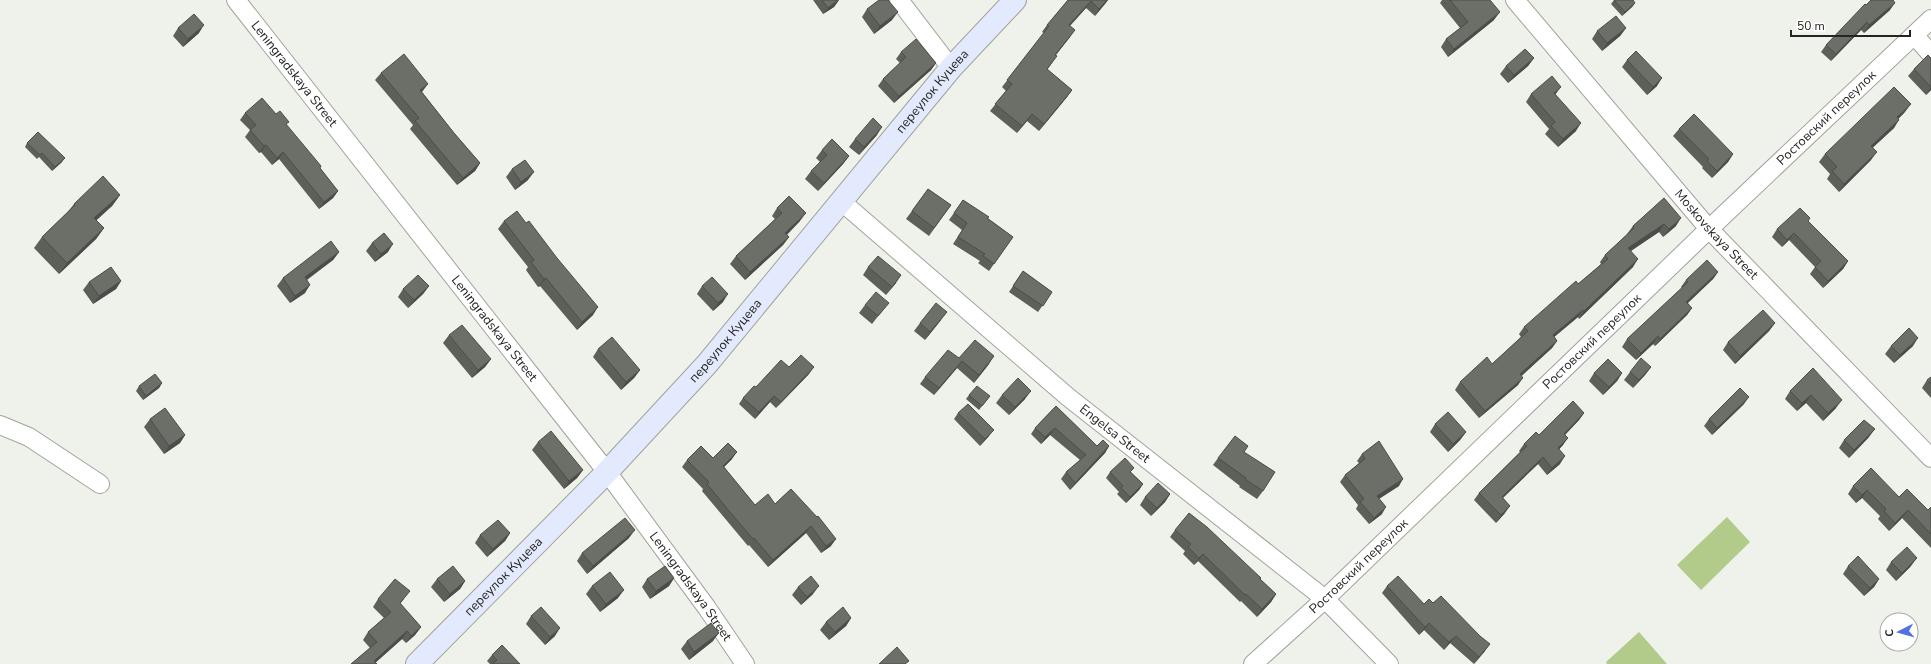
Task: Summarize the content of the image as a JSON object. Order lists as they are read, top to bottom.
{
  "streets": {
    "street": [
      "Leningradskaya Street",
      "переулок Куцева",
      "Ростовский переулок",
      "Moskovskaya Street",
      "Engelsa Street"
    ]
  },
  "crossings": [
    ["Leningradskaya Street", "переулок Куцева"],
    ["переулок Куцева", "Engelsa Street"],
    ["Ростовский переулок", "Moskovskaya Street"],
    ["Ростовский переулок", "Engelsa Street"]
  ],
  "scale_bar": "50 m",
  "north": "left"
}
